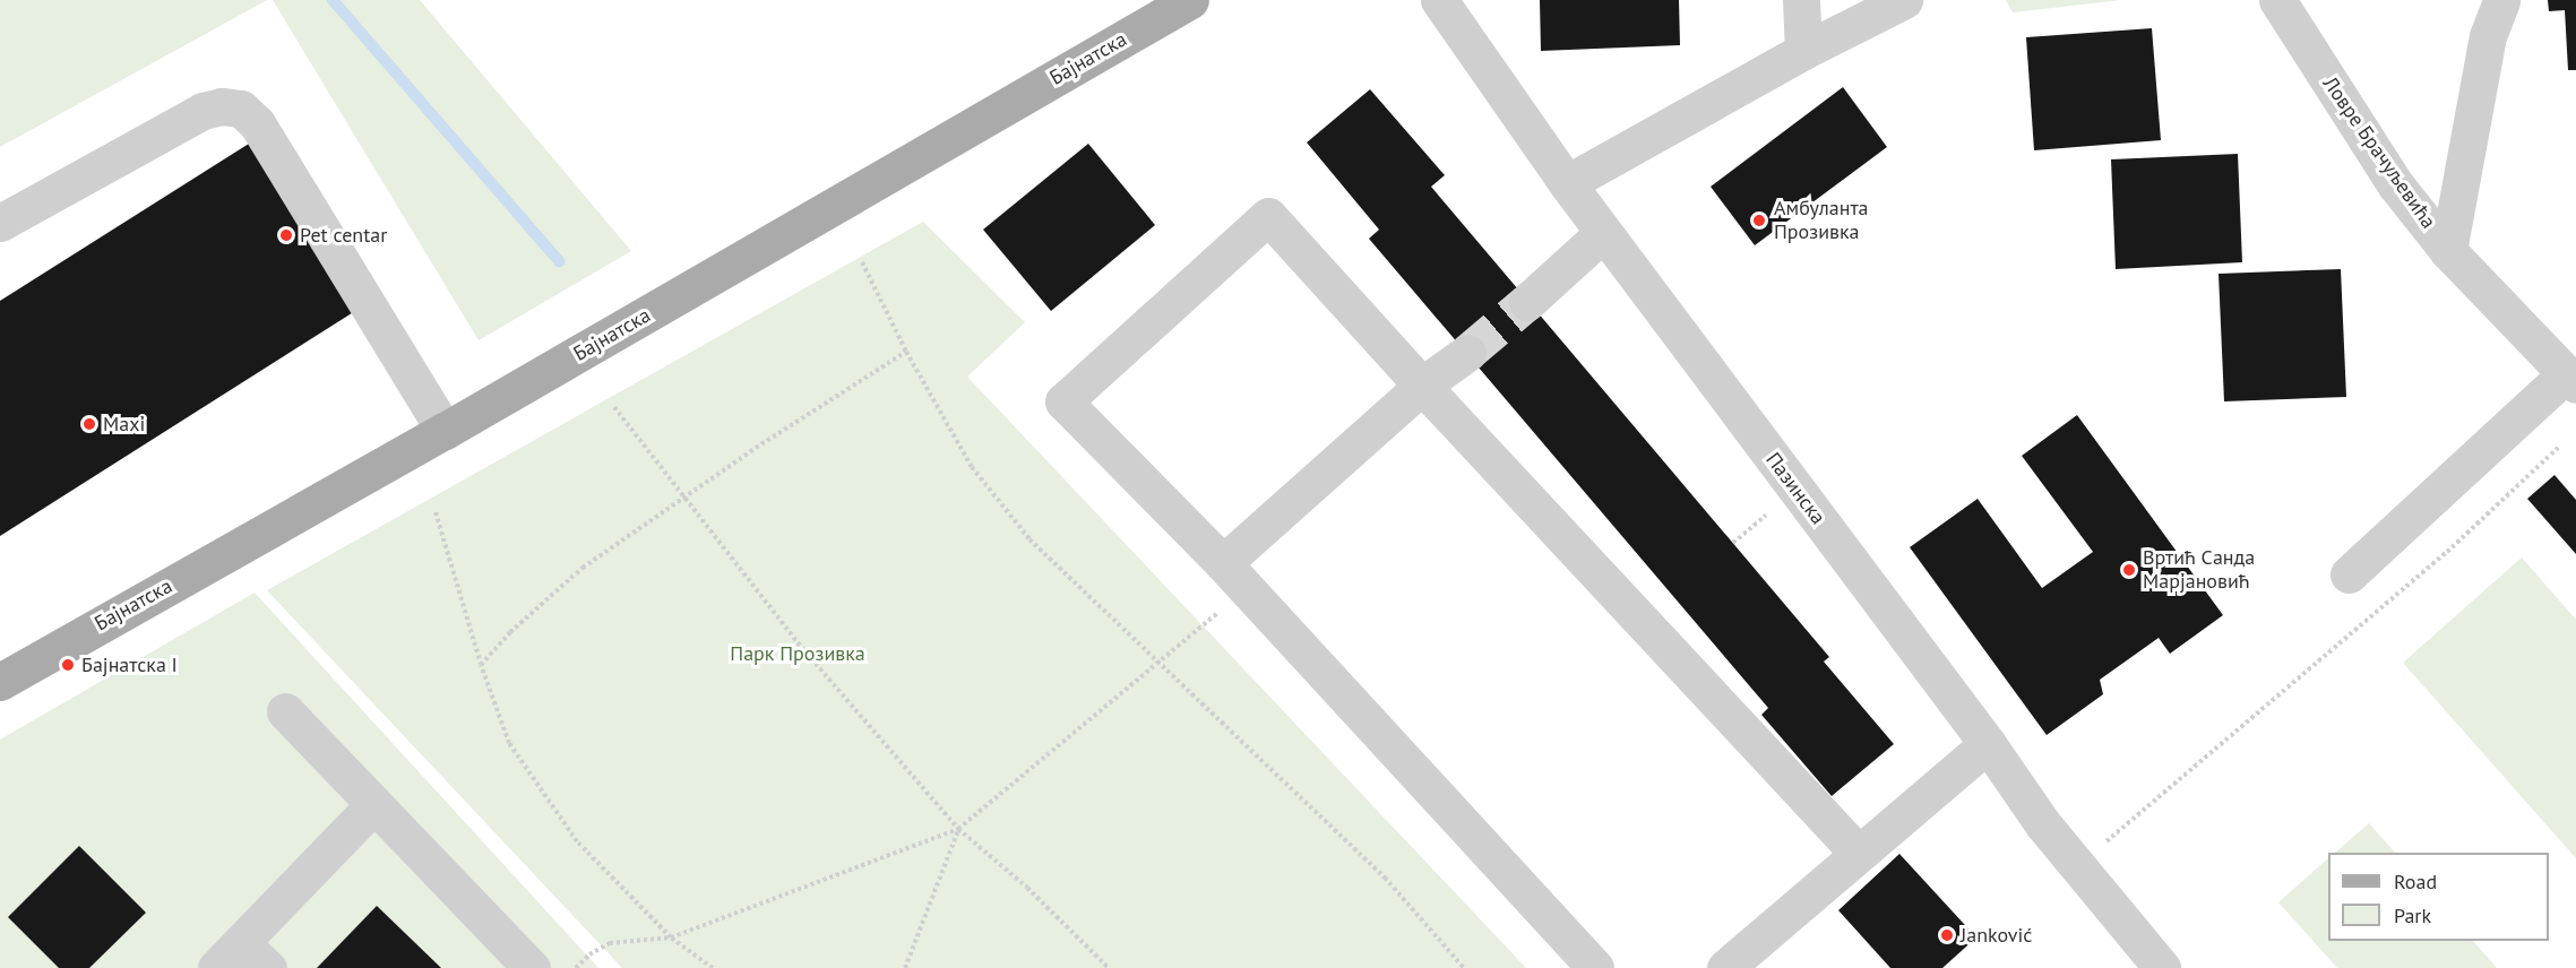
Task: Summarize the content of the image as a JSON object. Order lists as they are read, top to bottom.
{
  "streets": {
    "main road": ["Бајнатска"],
    "street": ["Ловре Брачуљевића", "Пазинска"]
  },
  "parks": ["Парк Прозивка"],
  "places": [
    "Амбуланта Прозивка",
    "Pet centar",
    "Maxi",
    "Вртић Санда Марјановић",
    "Бајнатска I",
    "Janković"
  ],
  "legend": ["Road", "Park"]
}
